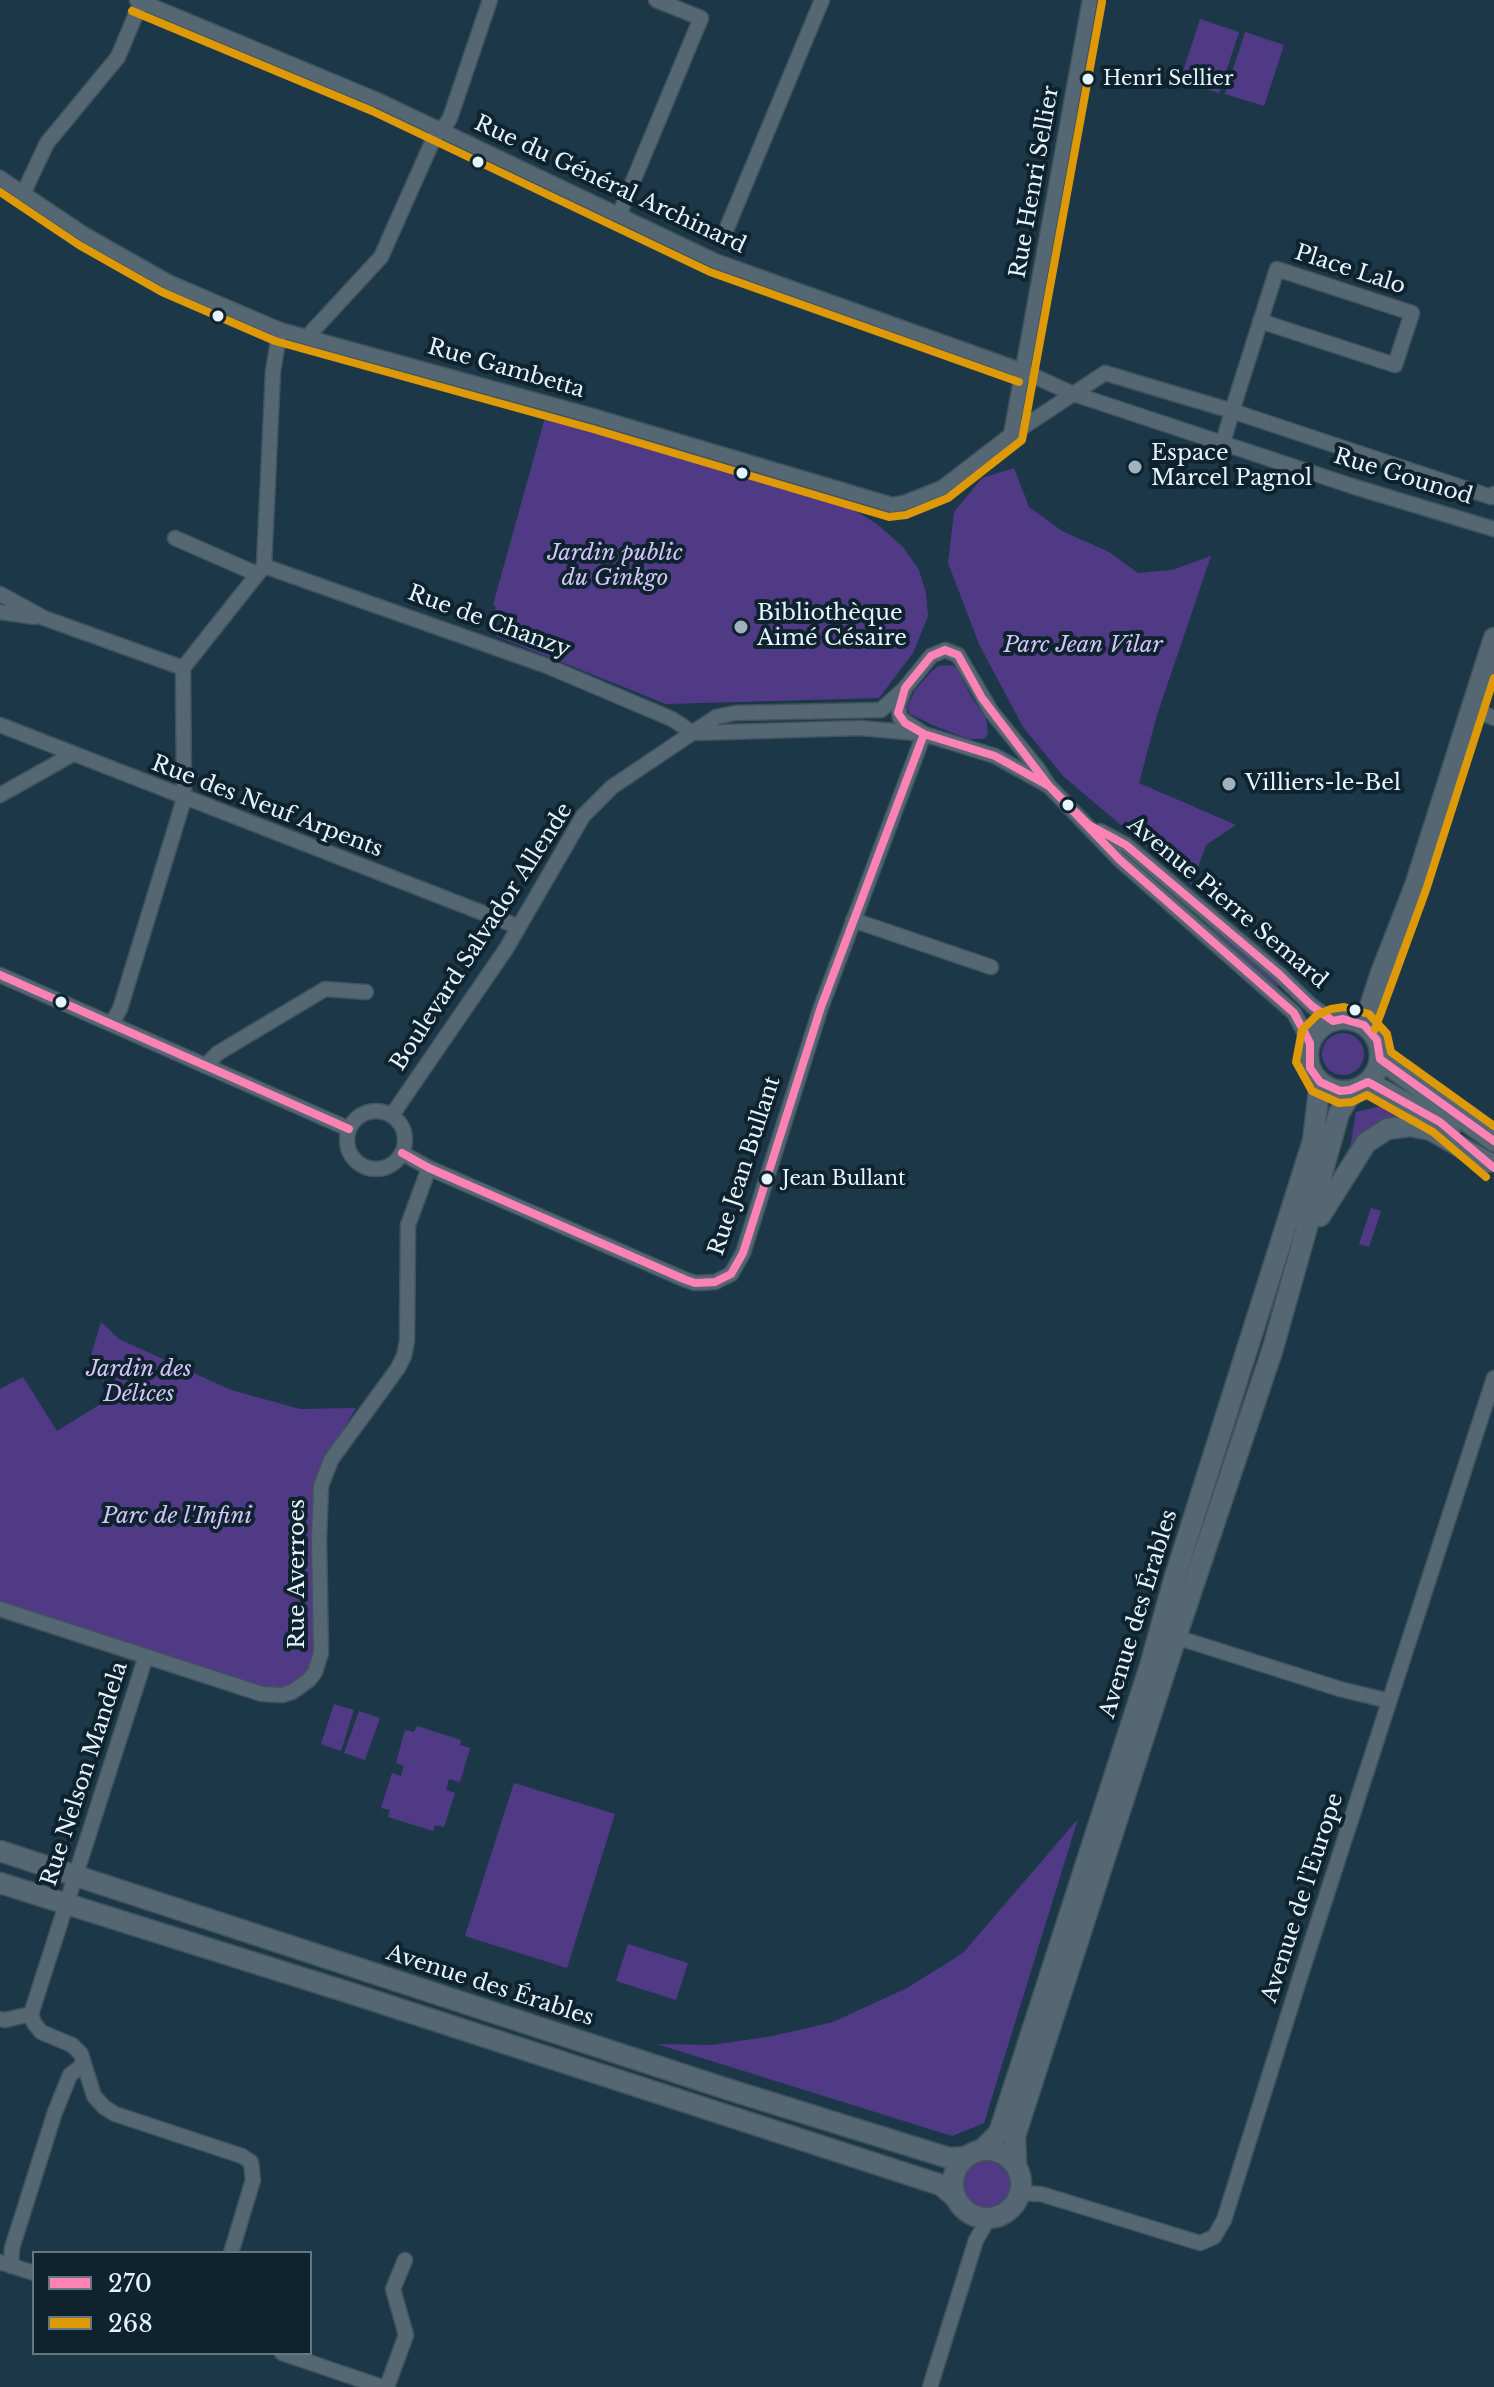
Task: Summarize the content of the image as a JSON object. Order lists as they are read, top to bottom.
{
  "streets": {
    "main road": ["Avenue des Érables"],
    "street": [
      "Rue Henri Sellier",
      "Rue du Général Archinard",
      "Place Lalo",
      "Rue Gambetta",
      "Rue Gounod",
      "Rue de Chanzy",
      "Rue des Neuf Arpents",
      "Avenue Pierre Semard",
      "Boulevard Salvador Allende",
      "Rue Jean Bullant",
      "Rue Averroes",
      "Rue Nelson Mandela",
      "Avenue de l'Europe"
    ]
  },
  "crossings": [
    ["Rue Henri Sellier", "Rue du Général Archinard"],
    ["Rue du Général Archinard", "Rue Gambetta"],
    ["Rue du Général Archinard", "Rue Gounod"],
    ["Place Lalo", "Rue Gambetta"],
    ["Place Lalo", "Rue Gounod"],
    ["Rue Gambetta", "Rue Gounod"],
    ["Rue de Chanzy", "Boulevard Salvador Allende"],
    ["Rue des Neuf Arpents", "Boulevard Salvador Allende"],
    ["Avenue Pierre Semard", "Boulevard Salvador Allende"],
    ["Avenue Pierre Semard", "Avenue des Érables"],
    ["Boulevard Salvador Allende", "Rue Jean Bullant"],
    ["Rue Jean Bullant", "Rue Averroes"],
    ["Rue Averroes", "Rue Nelson Mandela"],
    ["Avenue des Érables", "Rue Nelson Mandela"],
    ["Avenue des Érables", "Avenue de l'Europe"]
  ],
  "parks": [
    "Jardin public du Ginkgo",
    "Parc Jean Vilar",
    "Jardin des Délices",
    "Parc de l'Infini"
  ],
  "places": [
    "Henri Sellier",
    "Espace Marcel Pagnol",
    "Bibliothèque Aimé Césaire",
    "Villiers-le-Bel",
    "Jean Bullant"
  ],
  "lines": ["transit line 268", "transit line 270"],
  "legend": ["270", "268"]
}
